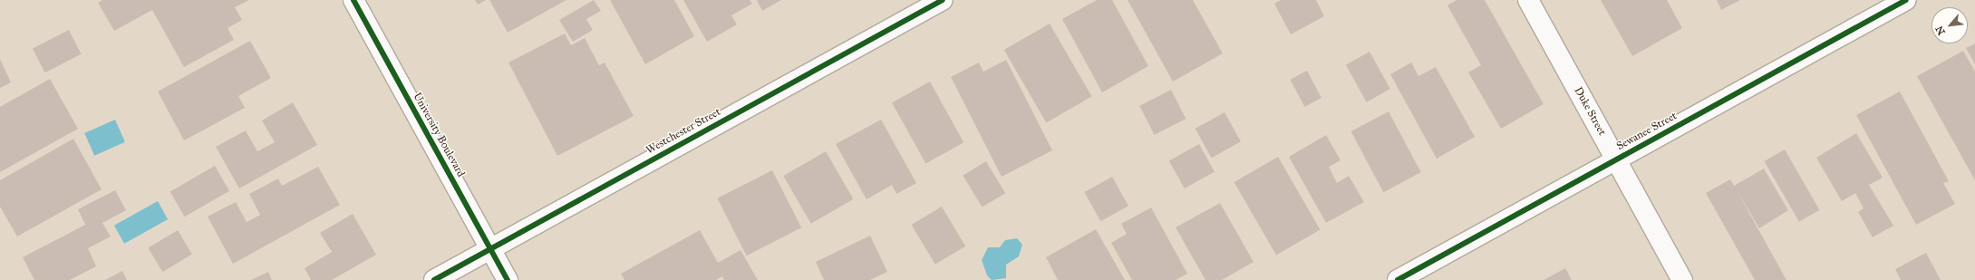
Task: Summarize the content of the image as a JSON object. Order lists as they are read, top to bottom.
{
  "streets": {
    "street": [
      "Duke Street",
      "Westchester Street",
      "Sewanee Street",
      "University Boulevard"
    ]
  },
  "crossings": [
    ["Duke Street", "Sewanee Street"],
    ["Westchester Street", "University Boulevard"]
  ],
  "north": "bottom left"
}
